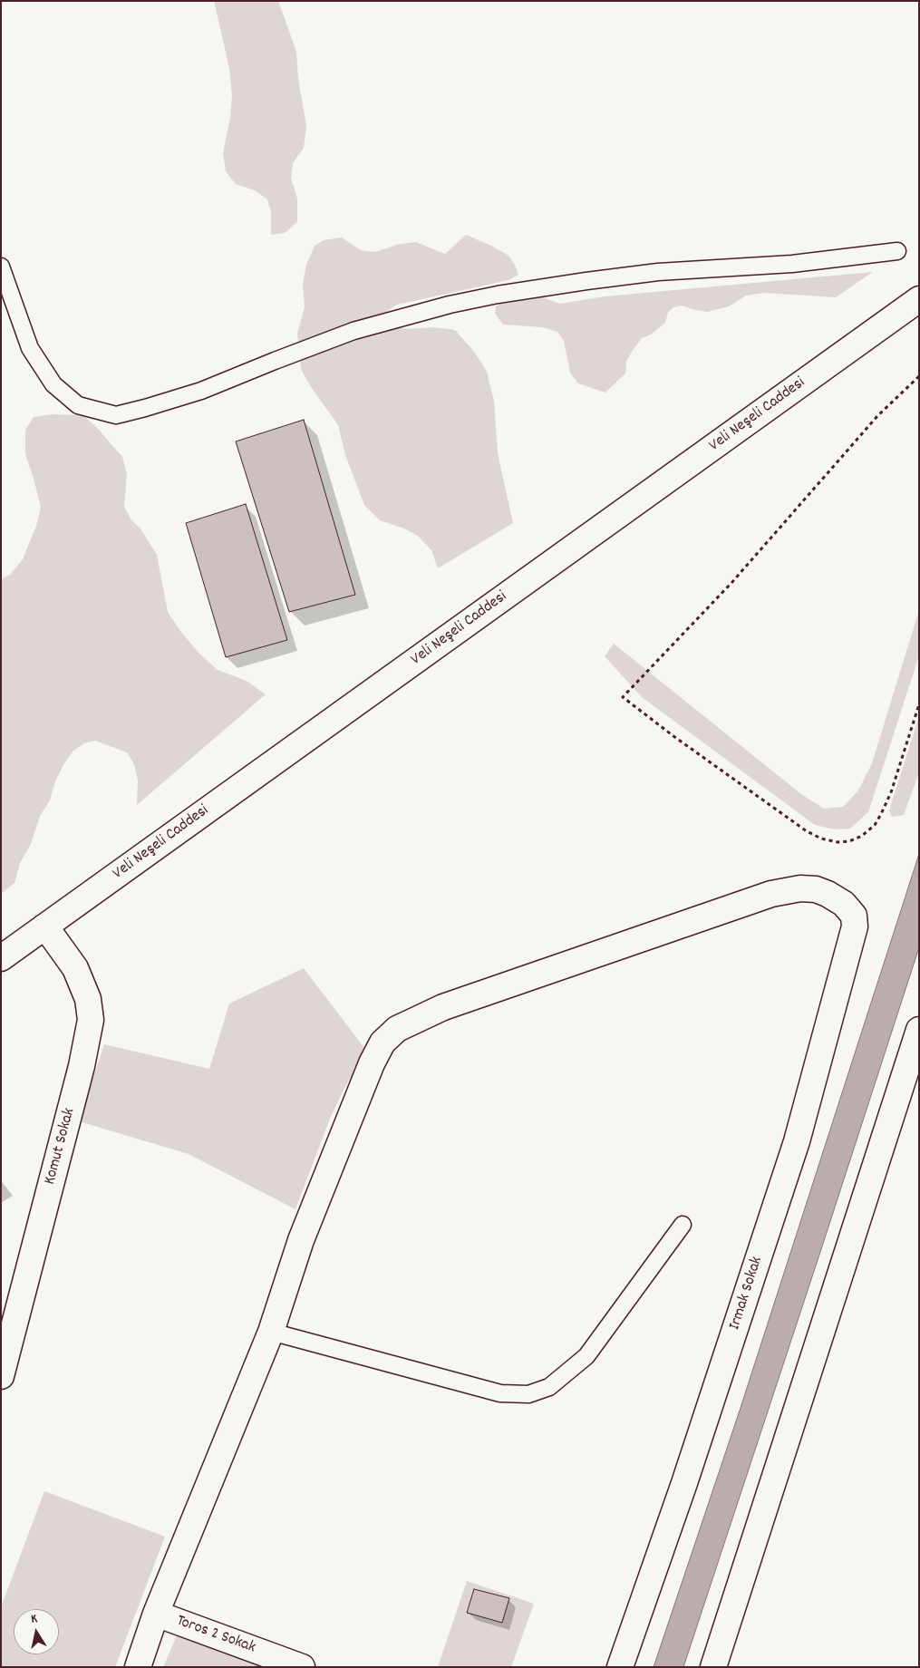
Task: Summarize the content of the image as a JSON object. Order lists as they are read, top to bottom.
{
  "streets": {
    "street": [
      "Veli Neşeli Caddesi",
      "Komut Sokak",
      "Irmak Sokak",
      "Toros 2 Sokak"
    ]
  },
  "crossings": [
    ["Veli Neşeli Caddesi", "Komut Sokak"]
  ],
  "north": "top"
}
